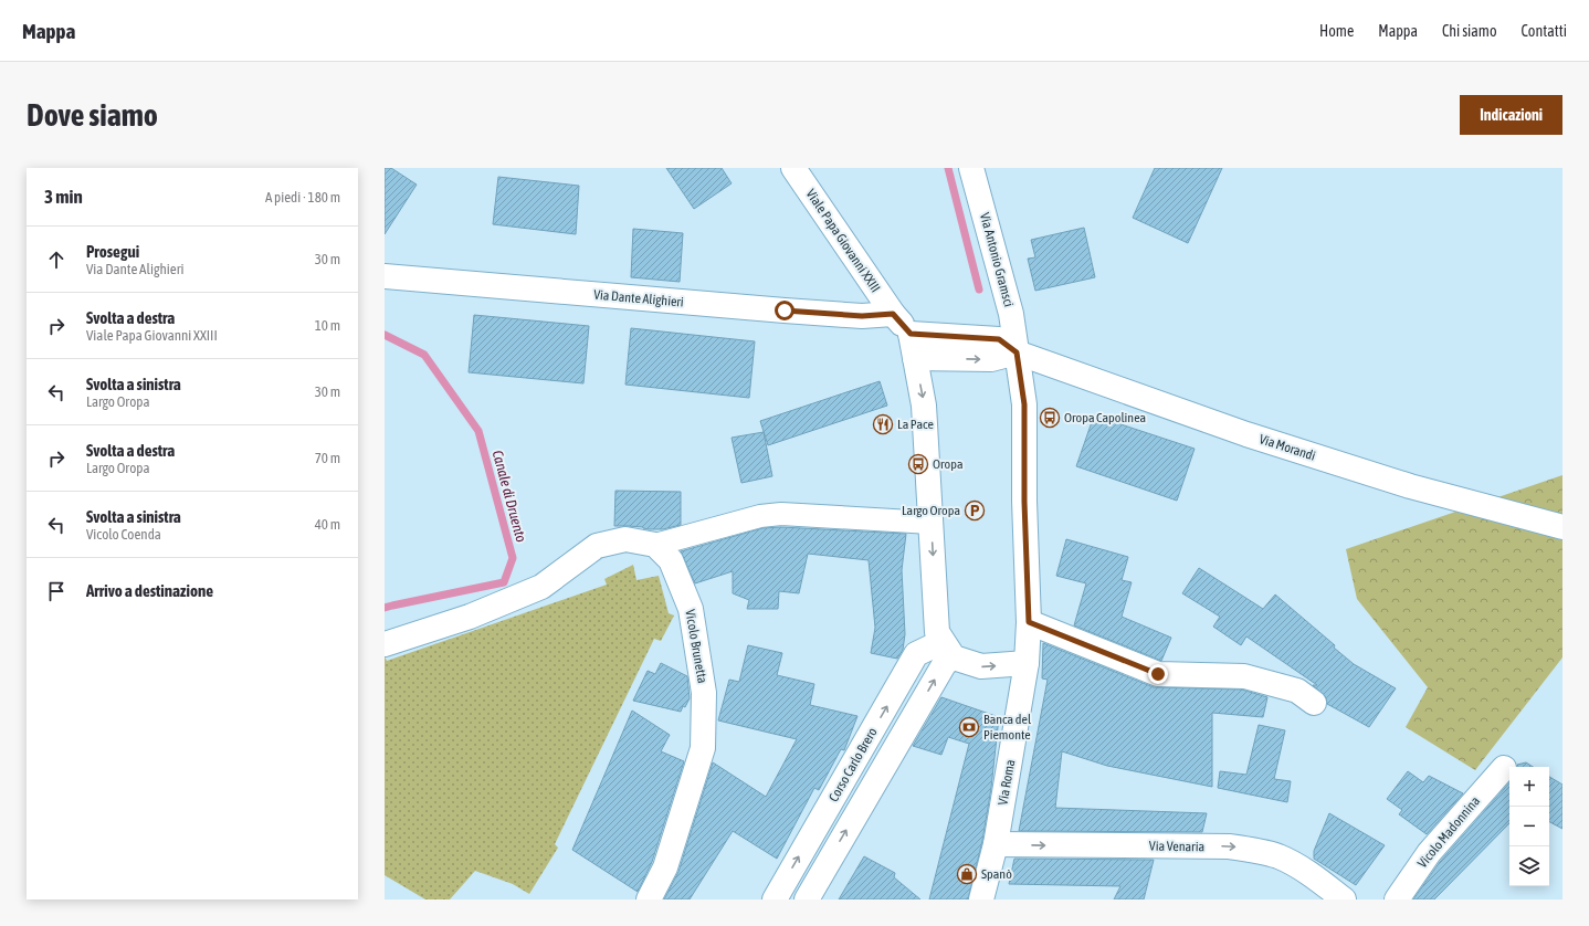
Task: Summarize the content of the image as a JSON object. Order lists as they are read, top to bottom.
{
  "streets": {
    "street": [
      "Viale Papa Giovanni XXIII",
      "Via Antonio Gramsci",
      "Via Dante Alighieri",
      "Via Morandi",
      "Vicolo Brunetta",
      "Corso Carlo Brero",
      "Via Roma",
      "Vicolo Madonnina",
      "Via Venaria"
    ]
  },
  "crossings": [
    ["Viale Papa Giovanni XXIII", "Via Dante Alighieri"],
    ["Via Antonio Gramsci", "Via Morandi"],
    ["Via Roma", "Via Venaria"]
  ],
  "one_way": ["Corso Carlo Brero"],
  "water": ["Canale di Druento"],
  "places": {
    "bus stop": ["Oropa Capolinea", "Oropa"],
    "restaurant": ["La Pace"],
    "parking": ["Largo Oropa"],
    "bank": ["Banca del Piemonte"],
    "shop": ["Spanò"]
  },
  "page": {
    "header": "Mappa",
    "nav": [
      "Home",
      "Mappa",
      "Chi siamo",
      "Contatti"
    ],
    "buttons": "Indicazioni",
    "title": "Dove siamo",
    "heading": ["3 min", "A piedi · 180 m"],
    "list": [
      ["Prosegui", "Via Dante Alighieri", "30 m"],
      ["Svolta a destra", "Viale Papa Giovanni XXIII", "10 m"],
      ["Svolta a sinistra", "Largo Oropa", "30 m"],
      ["Svolta a destra", "Largo Oropa", "70 m"],
      ["Svolta a sinistra", "Vicolo Coenda", "40 m"],
      "Arrivo a destinazione"
    ],
    "map_buttons": ["+", "−"]
  }
}
